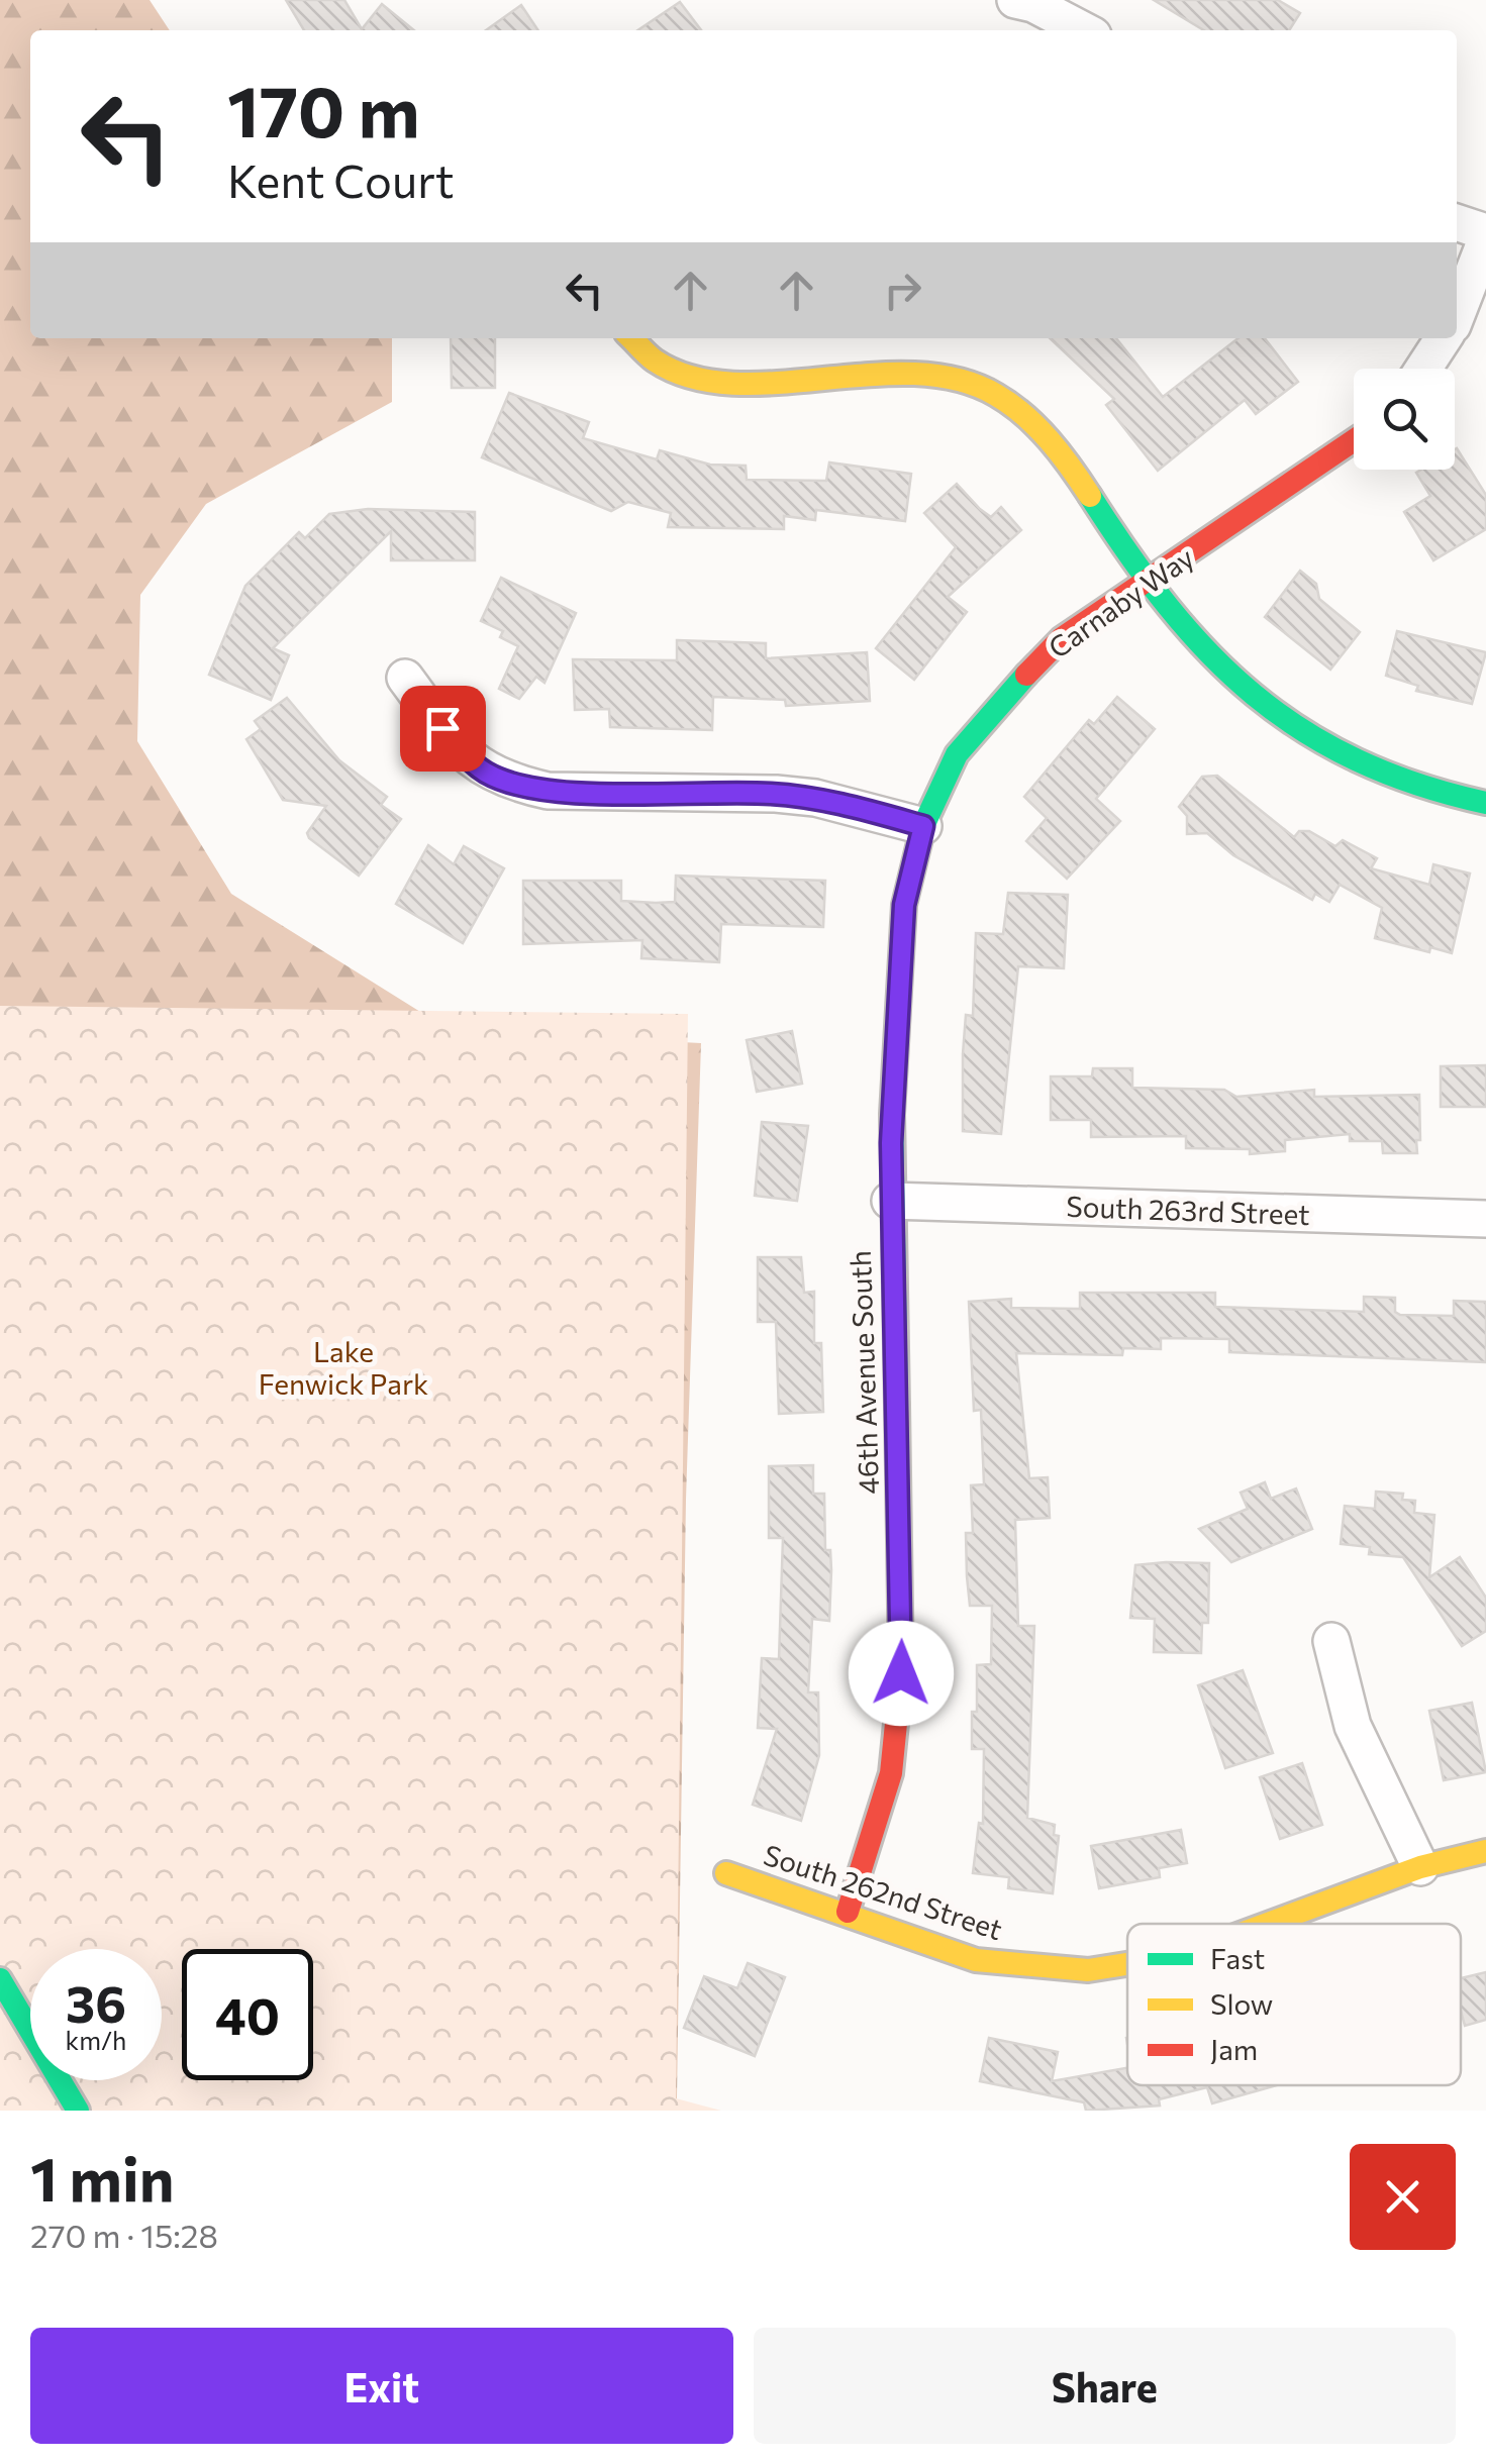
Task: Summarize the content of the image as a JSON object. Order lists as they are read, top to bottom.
{
  "streets": {
    "street": [
      "Carnaby Way",
      "South 263rd Street",
      "46th Avenue South",
      "South 262nd Street"
    ]
  },
  "crossings": [
    ["Carnaby Way", "46th Avenue South"],
    ["South 263rd Street", "46th Avenue South"],
    ["46th Avenue South", "South 262nd Street"]
  ],
  "parks": ["Lake Fenwick Park"],
  "legend": ["Fast", "Slow", "Jam"],
  "page": {
    "turn": ["170 m", "Kent Court"],
    "speed": "36 km/h",
    "limit": "40",
    "heading": ["1 min", "270 m · 15:28"],
    "buttons": ["Exit", "Share"]
  }
}
